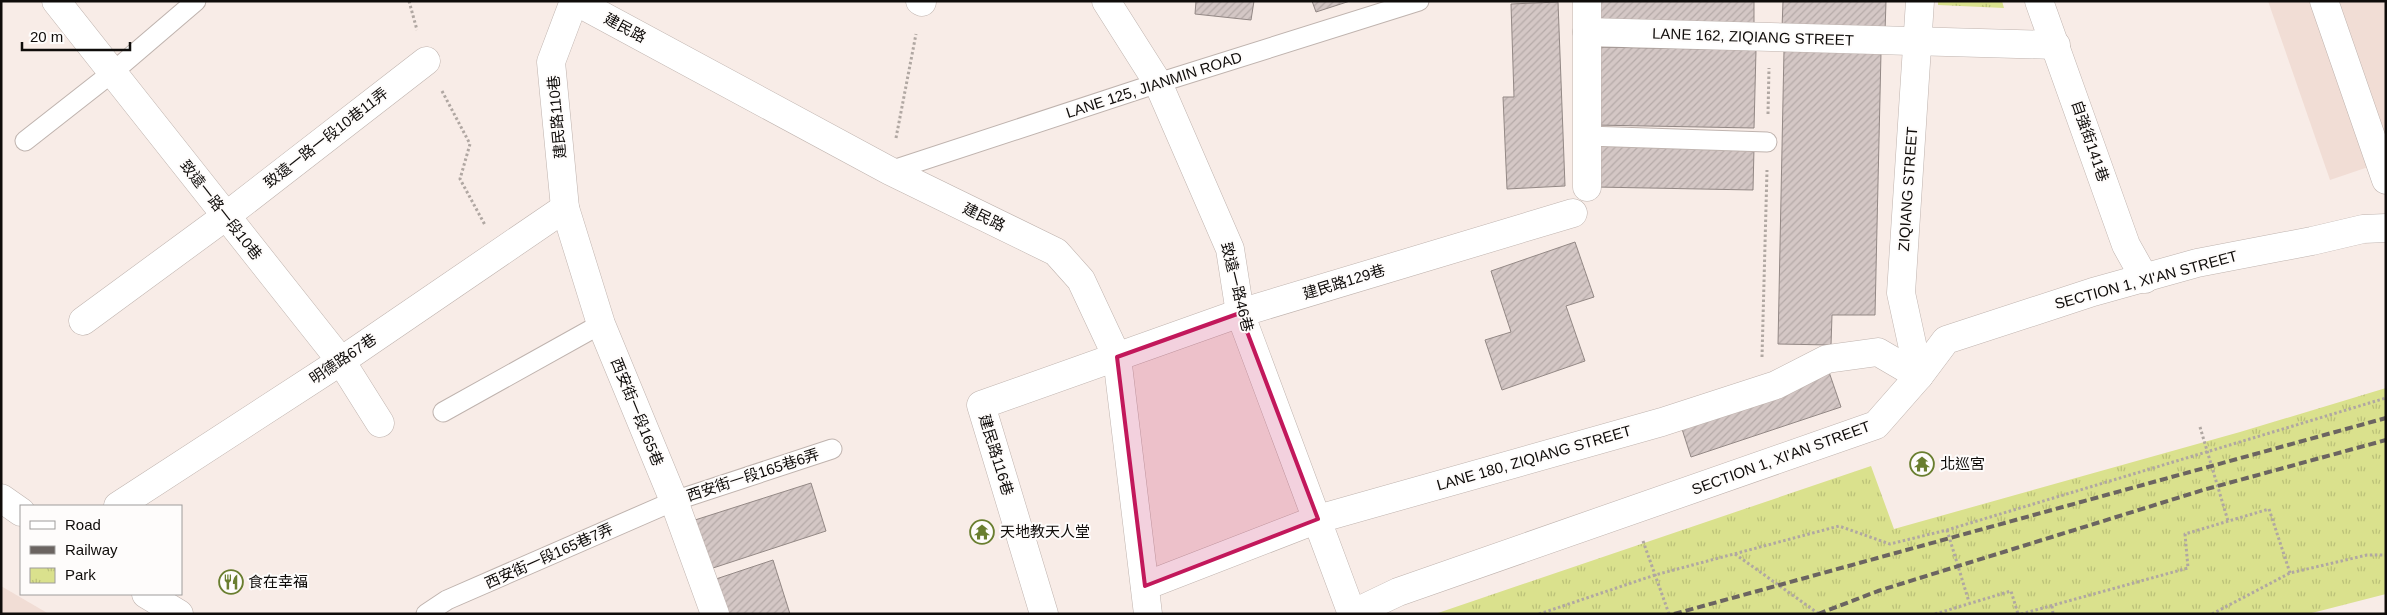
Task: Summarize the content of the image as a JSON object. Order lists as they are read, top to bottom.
{
  "streets": {
    "street": [
      "建民路",
      "LANE 162, ZIQIANG STREET",
      "建民路110巷",
      "致遠一路一段10巷11弄",
      "自強街141巷",
      "ZIQIANG STREET",
      "致遠一路一段10巷",
      "SECTION 1, XI'AN STREET",
      "建民路129巷",
      "致遠一路46巷",
      "明德路67巷",
      "西安街一段165巷",
      "建民路116巷",
      "LANE 180, ZIQIANG STREET"
    ],
    "lane": ["LANE 125, JIANMIN ROAD", "西安街一段165巷6弄", "西安街一段165巷7弄"]
  },
  "crossings": [
    ["建民路", "LANE 125, JIANMIN ROAD"],
    ["建民路", "建民路110巷"],
    ["建民路", "建民路129巷"],
    ["建民路", "建民路116巷"],
    ["建民路", "LANE 180, ZIQIANG STREET"],
    ["LANE 162, ZIQIANG STREET", "自強街141巷"],
    ["LANE 162, ZIQIANG STREET", "ZIQIANG STREET"],
    ["LANE 125, JIANMIN ROAD", "致遠一路46巷"],
    ["建民路110巷", "明德路67巷"],
    ["建民路110巷", "西安街一段165巷"],
    ["致遠一路一段10巷11弄", "致遠一路一段10巷"],
    ["自強街141巷", "SECTION 1, XI'AN STREET"],
    ["ZIQIANG STREET", "SECTION 1, XI'AN STREET"],
    ["ZIQIANG STREET", "LANE 180, ZIQIANG STREET"],
    ["致遠一路一段10巷", "明德路67巷"],
    ["SECTION 1, XI'AN STREET", "致遠一路46巷"],
    ["SECTION 1, XI'AN STREET", "LANE 180, ZIQIANG STREET"],
    ["建民路129巷", "致遠一路46巷"],
    ["建民路129巷", "建民路116巷"],
    ["致遠一路46巷", "LANE 180, ZIQIANG STREET"],
    ["明德路67巷", "西安街一段165巷"],
    ["西安街一段165巷", "西安街一段165巷6弄"],
    ["西安街一段165巷", "西安街一段165巷7弄"],
    ["西安街一段165巷6弄", "西安街一段165巷7弄"]
  ],
  "places": {
    "temple": ["北巡宮", "天地教天人堂"],
    "restaurant": ["食在幸福"]
  },
  "legend": ["Road", "Railway", "Park"],
  "scale_bar": "20 m"
}
